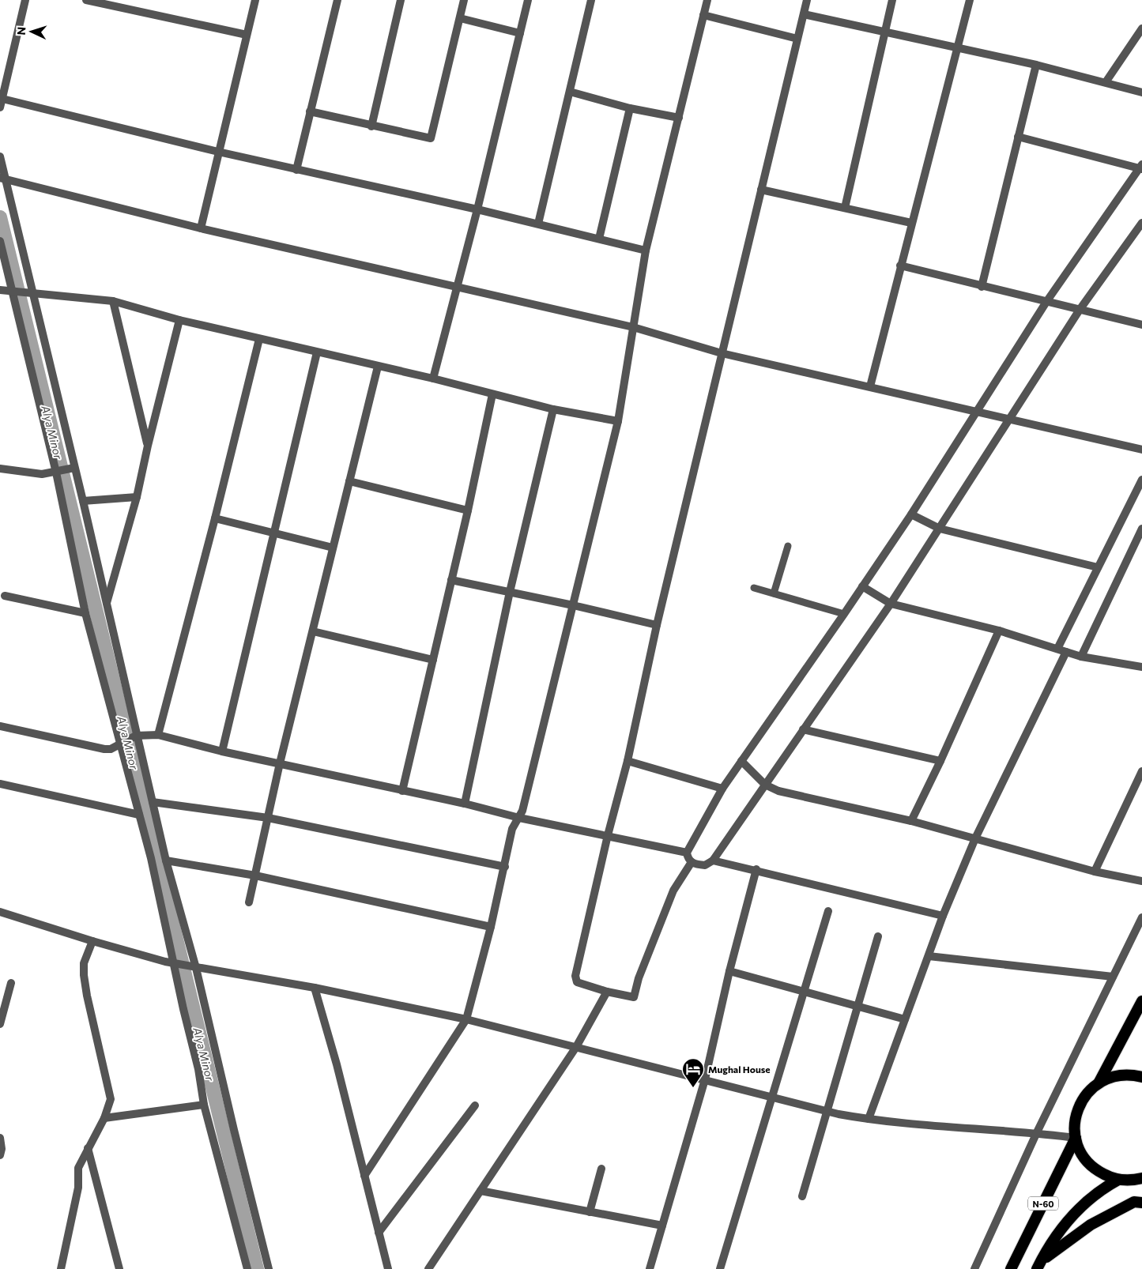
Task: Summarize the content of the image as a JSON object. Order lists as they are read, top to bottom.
{
  "streets": {
    "highway": ["N-60"]
  },
  "water": ["Alya Minor"],
  "places": {
    "hotel": ["Mughal House"]
  },
  "north": "left"
}
